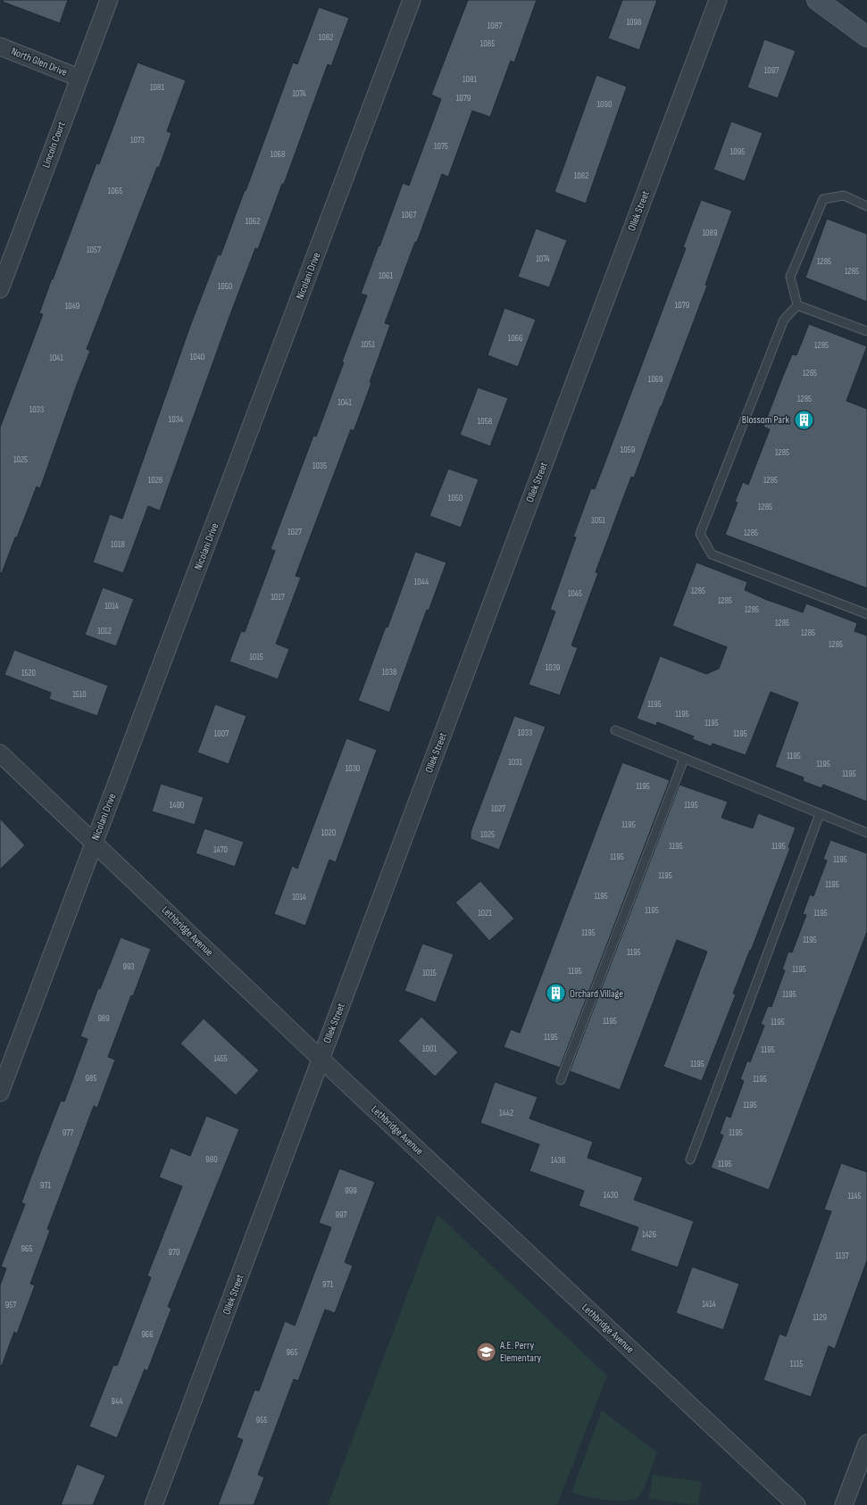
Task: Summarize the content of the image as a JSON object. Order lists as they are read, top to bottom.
{
  "streets": {
    "street": [
      "North Glen Drive",
      "Lincoln Court",
      "Ollek Street",
      "Nicolani Drive",
      "Lethbridge Avenue"
    ]
  },
  "crossings": [
    ["North Glen Drive", "Lincoln Court"],
    ["Ollek Street", "Lethbridge Avenue"],
    ["Nicolani Drive", "Lethbridge Avenue"]
  ],
  "places": {
    "building": ["Blossom Park", "Orchard Village"],
    "school or university": ["A.E. Perry Elementary"]
  },
  "house_numbers": [
    "1098",
    "1087",
    "1082",
    "1085",
    "1097",
    "1081",
    "1081",
    "1074",
    "1079",
    "1090",
    "1073",
    "1075",
    "1095",
    "1068",
    "1082",
    "1065",
    "1067",
    "1062",
    "1089",
    "1057",
    "1074",
    "1285",
    "1285",
    "1061",
    "1050",
    "1079",
    "1049",
    "1066",
    "1051",
    "1285",
    "1040",
    "1041",
    "1285",
    "1069",
    "1285",
    "1041",
    "1033",
    "1034",
    "1058",
    "1059",
    "1285",
    "1025",
    "1035",
    "1028",
    "1285",
    "1050",
    "1285",
    "1051",
    "1027",
    "1285",
    "1018",
    "1044",
    "1285",
    "1045",
    "1017",
    "1285",
    "1014",
    "1285",
    "1285",
    "1012",
    "1285",
    "1285",
    "1015",
    "1039",
    "1038",
    "1520",
    "1510",
    "1195",
    "1195",
    "1195",
    "1033",
    "1007",
    "1195",
    "1195",
    "1031",
    "1195",
    "1030",
    "1195",
    "1195",
    "1490",
    "1195",
    "1027",
    "1195",
    "1020",
    "1025",
    "1195",
    "1195",
    "1470",
    "1195",
    "1195",
    "1195",
    "1195",
    "1195",
    "1014",
    "1195",
    "1021",
    "1195",
    "1195",
    "1195",
    "1195",
    "993",
    "1195",
    "1195",
    "1015",
    "1195",
    "989",
    "1195",
    "1195",
    "1195",
    "1001",
    "1195",
    "1455",
    "1195",
    "985",
    "1195",
    "1195",
    "1442",
    "977",
    "1195",
    "980",
    "1438",
    "1195",
    "971",
    "999",
    "1430",
    "1145",
    "997",
    "1426",
    "965",
    "970",
    "1137",
    "971",
    "1414",
    "957",
    "1129",
    "966",
    "965",
    "1115",
    "944",
    "955"
  ]
}
